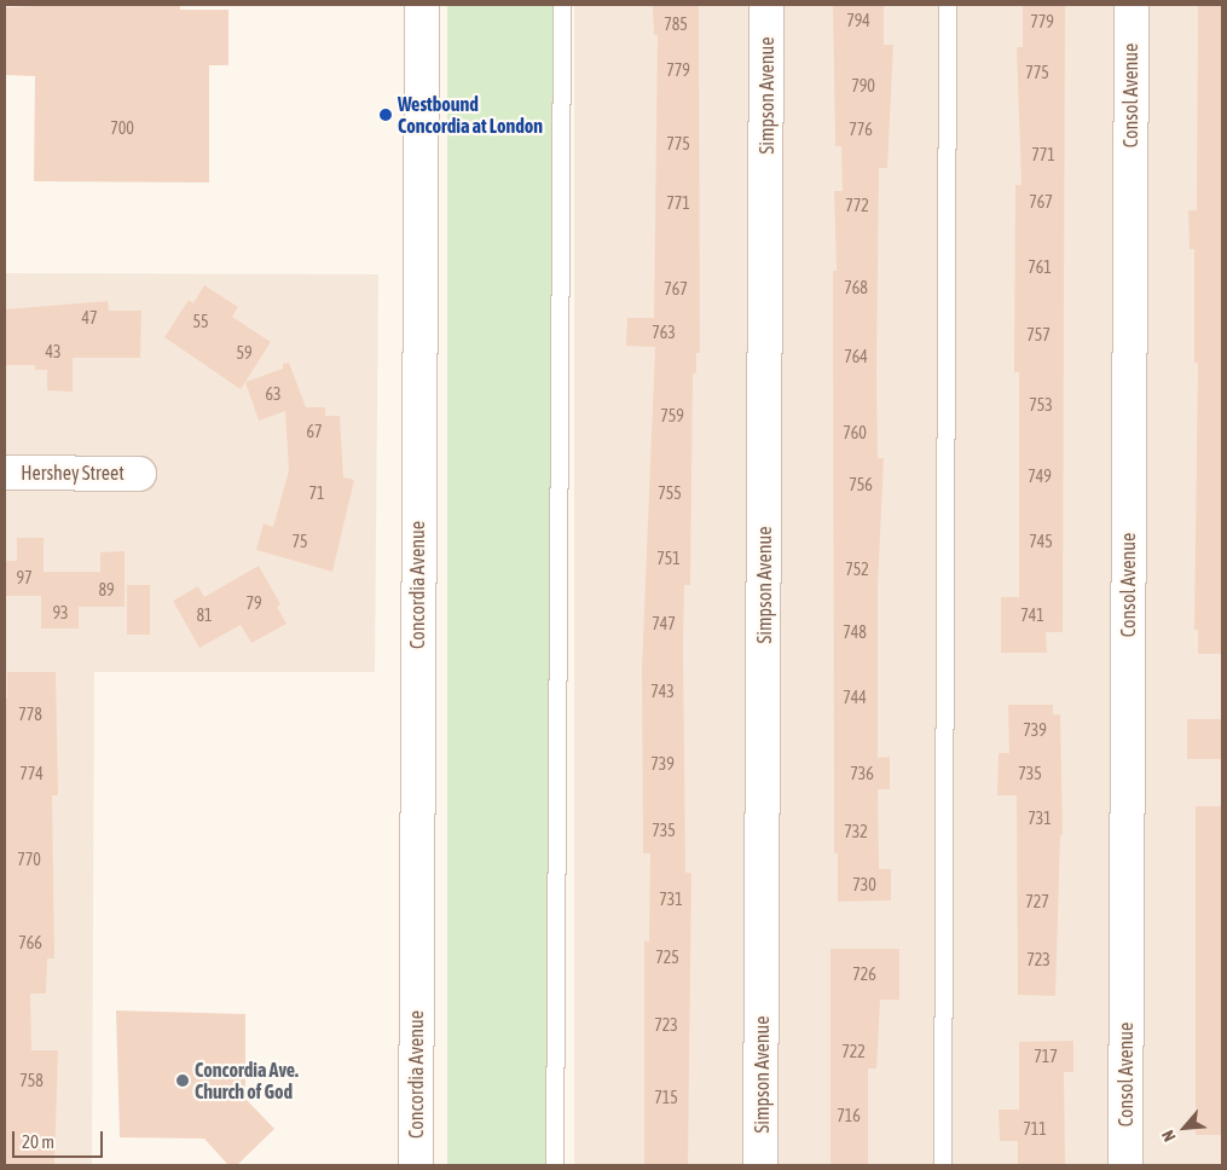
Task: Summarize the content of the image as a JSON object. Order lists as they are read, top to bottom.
{
  "streets": {
    "street": [
      "Simpson Avenue",
      "Consol Avenue",
      "Hershey Street",
      "Concordia Avenue"
    ]
  },
  "places": ["Westbound Concordia at London", "Concordia Ave. Church of God"],
  "house_numbers": [
    "794",
    "779",
    "785",
    "779",
    "775",
    "790",
    "700",
    "776",
    "775",
    "771",
    "767",
    "771",
    "772",
    "761",
    "768",
    "767",
    "47",
    "55",
    "763",
    "757",
    "43",
    "59",
    "764",
    "63",
    "753",
    "759",
    "67",
    "760",
    "749",
    "756",
    "71",
    "755",
    "75",
    "745",
    "751",
    "752",
    "97",
    "89",
    "79",
    "93",
    "81",
    "741",
    "747",
    "748",
    "743",
    "744",
    "778",
    "739",
    "739",
    "774",
    "736",
    "735",
    "731",
    "735",
    "732",
    "770",
    "730",
    "731",
    "727",
    "766",
    "725",
    "723",
    "726",
    "723",
    "722",
    "717",
    "758",
    "715",
    "716",
    "711"
  ],
  "scale_bar": "20 m",
  "north": "bottom left"
}
